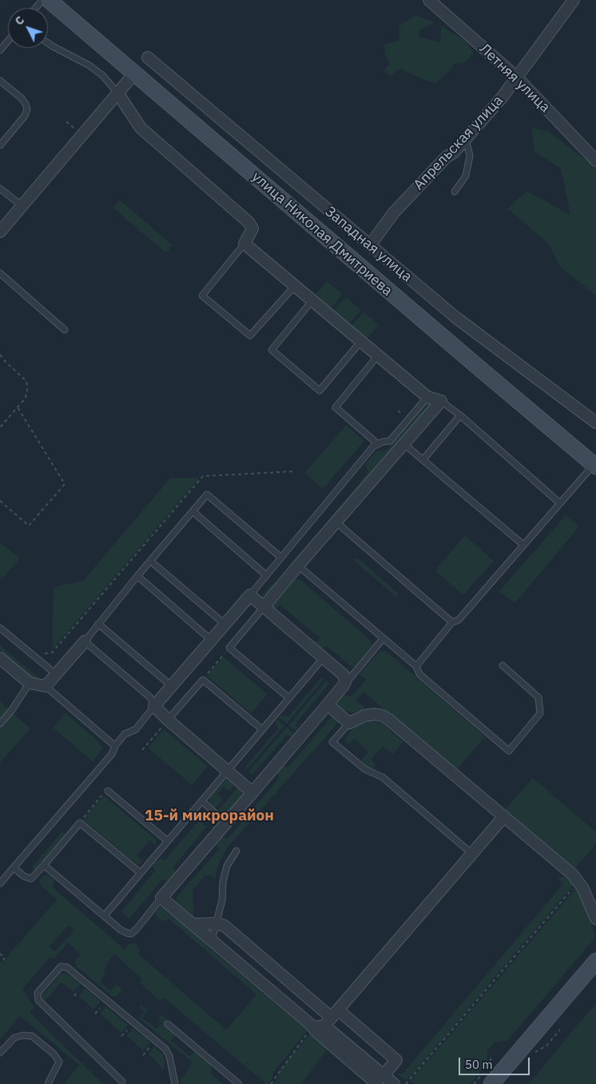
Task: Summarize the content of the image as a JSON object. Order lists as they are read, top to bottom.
{
  "streets": {
    "main road": ["улица Николая Дмитриева"],
    "street": ["Летняя улица", "Апрельская улица", "Западная улица"]
  },
  "crossings": [
    ["Летняя улица", "Апрельская улица"],
    ["Апрельская улица", "Западная улица"]
  ],
  "districts": ["15-й микрорайон"],
  "scale_bar": "50 m",
  "north": "top left"
}
